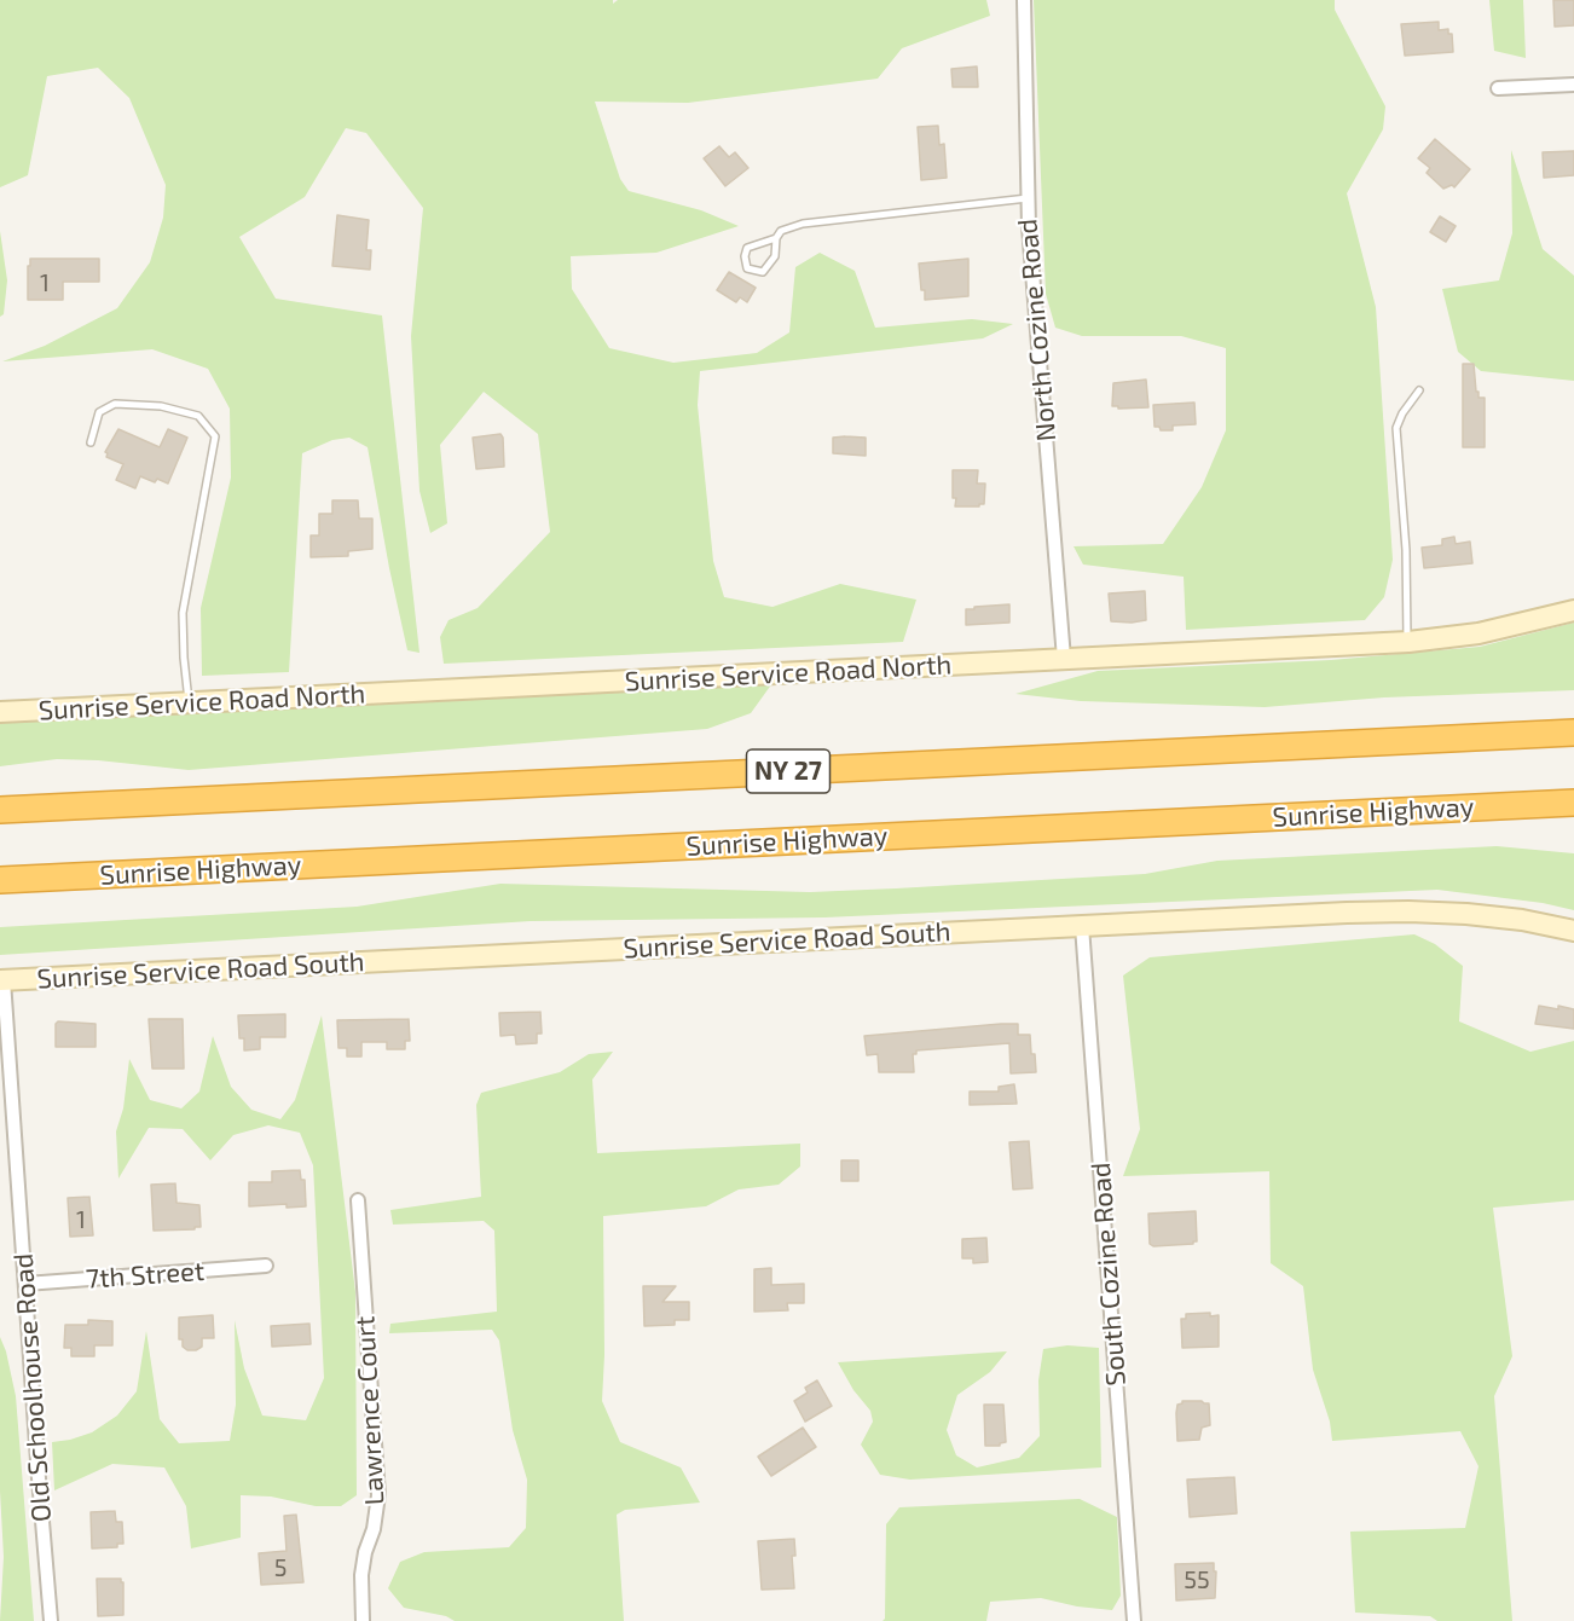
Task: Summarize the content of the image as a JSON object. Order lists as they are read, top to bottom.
{
  "streets": {
    "highway": ["NY 27", "Sunrise Highway"],
    "street": [
      "North Cozine Road",
      "Sunrise Service Road North",
      "Sunrise Service Road South",
      "South Cozine Road",
      "7th Street",
      "Old Schoolhouse Road",
      "Lawrence Court"
    ]
  },
  "crossings": [
    ["North Cozine Road", "Sunrise Service Road North"],
    ["Sunrise Service Road South", "South Cozine Road"],
    ["Sunrise Service Road South", "Old Schoolhouse Road"],
    ["7th Street", "Old Schoolhouse Road"]
  ],
  "house_numbers": [
    "1",
    "1",
    "5",
    "55"
  ]
}
